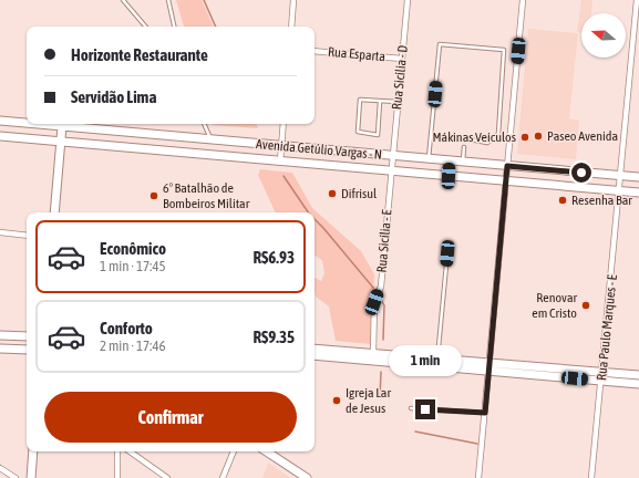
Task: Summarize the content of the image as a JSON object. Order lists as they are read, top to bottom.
{
  "streets": {
    "street": [
      "Rua Esparta",
      "Rua Sicília - D",
      "Avenida Getúlio Vargas - N",
      "Rua Sicília - E",
      "Rua Paulo Marques - E"
    ]
  },
  "crossings": [
    ["Rua Esparta", "Rua Sicília - D"],
    ["Rua Sicília - D", "Avenida Getúlio Vargas - N"],
    ["Rua Sicília - D", "Rua Sicília - E"],
    ["Avenida Getúlio Vargas - N", "Rua Sicília - E"],
    ["Avenida Getúlio Vargas - N", "Rua Paulo Marques - E"]
  ],
  "places": [
    "Paseo Avenida",
    "Mákinas Veículos",
    "Difrisul",
    "6º Batalhão de Bombeiros Militar",
    "Resenha Bar",
    "Renovar em Cristo",
    "Igreja Lar de Jesus"
  ],
  "north": "left",
  "page": {
    "banner": ["Horizonte Restaurante", "Servidão Lima"],
    "list": [
      {
        "name": "Econômico",
        "note": "1 min · 17:45",
        "value": "R$6.93"
      },
      {
        "name": "Conforto",
        "note": "2 min · 17:46",
        "value": "R$9.35"
      }
    ],
    "bubble": "1 min",
    "buttons": "Confirmar"
  }
}
